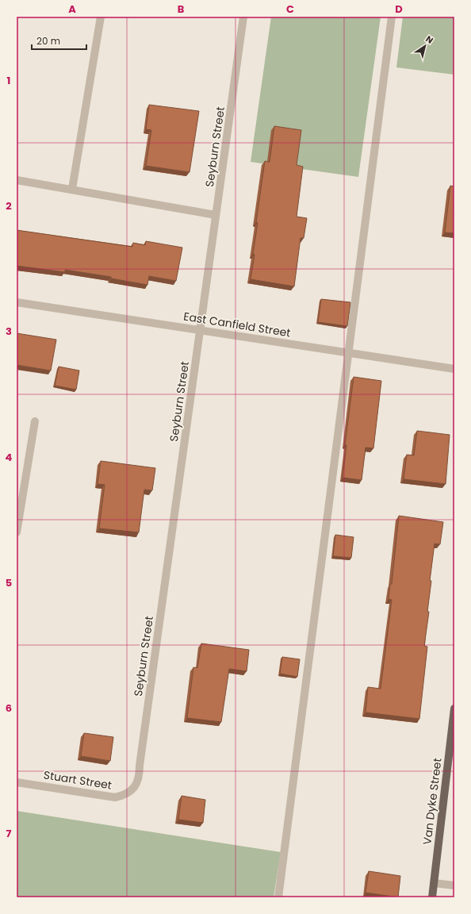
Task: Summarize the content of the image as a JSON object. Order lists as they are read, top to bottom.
{
  "streets": {
    "main road": ["Van Dyke Street"],
    "street": ["Seyburn Street", "East Canfield Street", "Stuart Street"]
  },
  "crossings": [
    ["Seyburn Street", "East Canfield Street"],
    ["Seyburn Street", "Stuart Street"]
  ],
  "scale_bar": "20 m",
  "north": "top right",
  "grid": {
    "columns": [
      "A",
      "B",
      "C",
      "D"
    ],
    "rows": [
      "1",
      "2",
      "3",
      "4",
      "5",
      "6",
      "7"
    ]
  }
}
